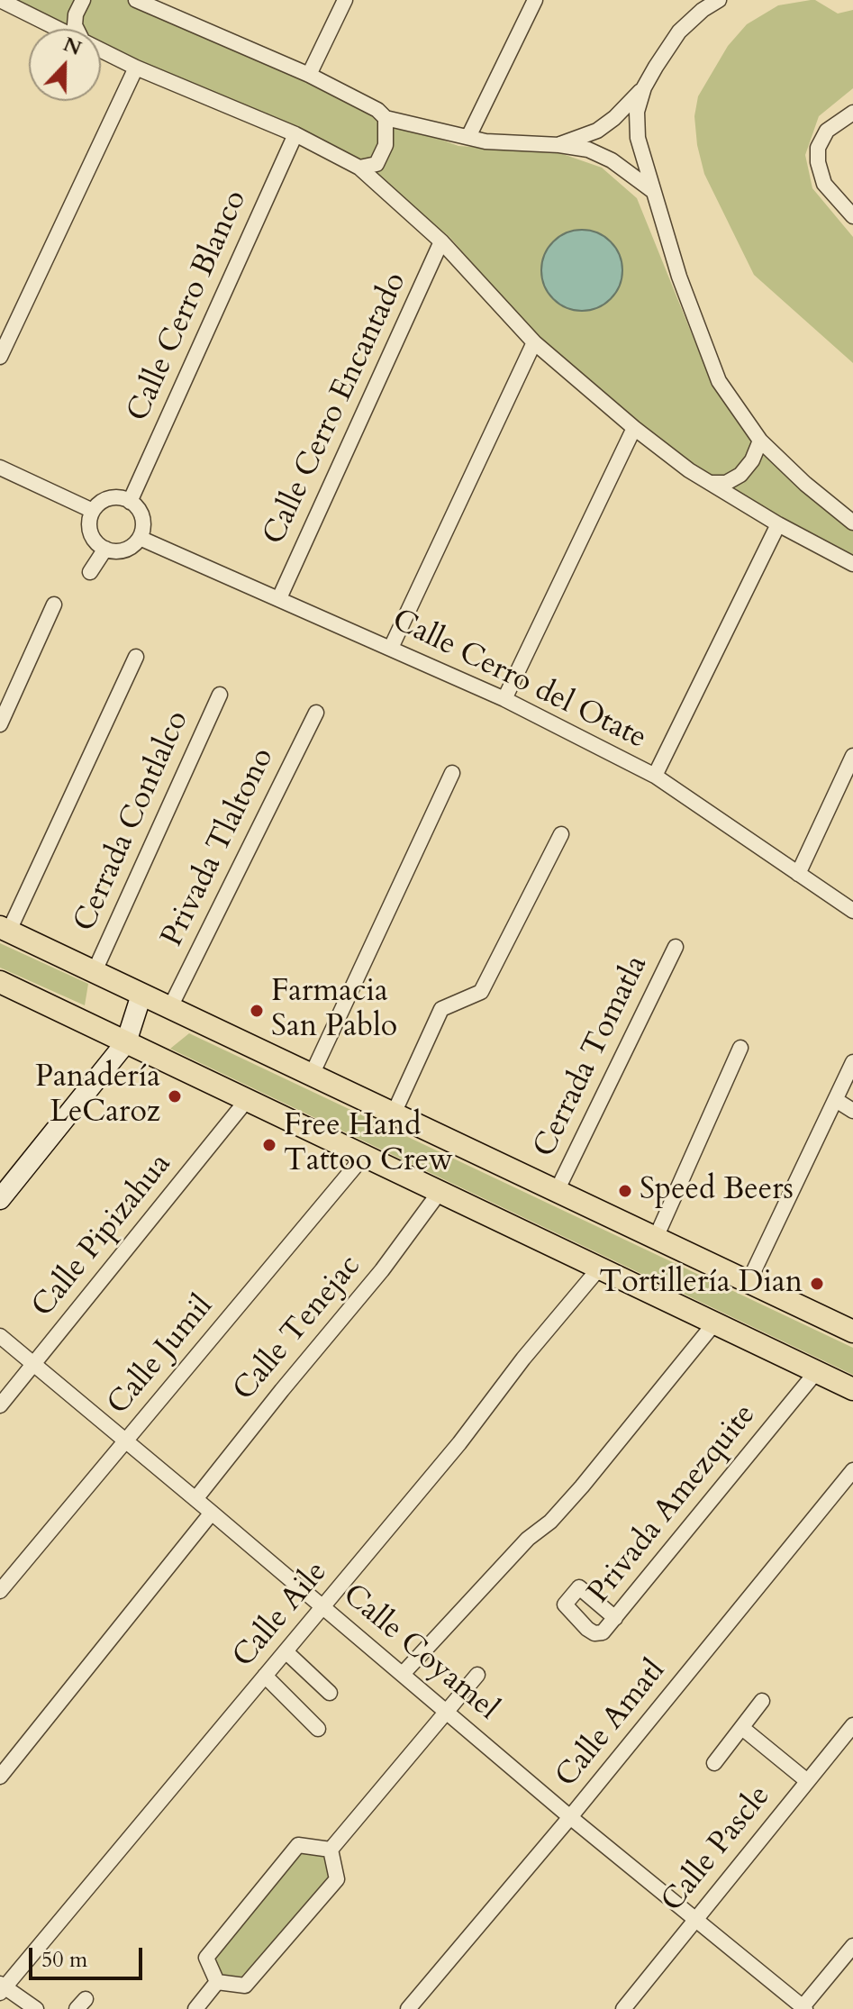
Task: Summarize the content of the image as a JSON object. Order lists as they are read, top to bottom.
{
  "streets": {
    "street": [
      "Calle Cerro Blanco",
      "Calle Cerro Encantado",
      "Calle Cerro del Otate",
      "Cerrada Contlalco",
      "Privada Tlaltono",
      "Cerrada Tomatla",
      "Calle Pipizahua",
      "Calle Tenejac",
      "Calle Jumil",
      "Privada Amezquite",
      "Calle Aile",
      "Calle Coyamel",
      "Calle Amatl",
      "Calle Pascle"
    ]
  },
  "crossings": [
    ["Calle Cerro Blanco", "Calle Cerro del Otate"],
    ["Calle Cerro Encantado", "Calle Cerro del Otate"],
    ["Calle Pipizahua", "Calle Coyamel"],
    ["Calle Tenejac", "Calle Coyamel"],
    ["Calle Jumil", "Calle Coyamel"],
    ["Calle Aile", "Calle Coyamel"],
    ["Calle Coyamel", "Calle Amatl"],
    ["Calle Coyamel", "Calle Pascle"]
  ],
  "places": [
    "Farmacia San Pablo",
    "Panadería LeCaroz",
    "Free Hand Tattoo Crew",
    "Speed Beers",
    "Tortillería Dian"
  ],
  "scale_bar": "50 m",
  "north": "top"
}
